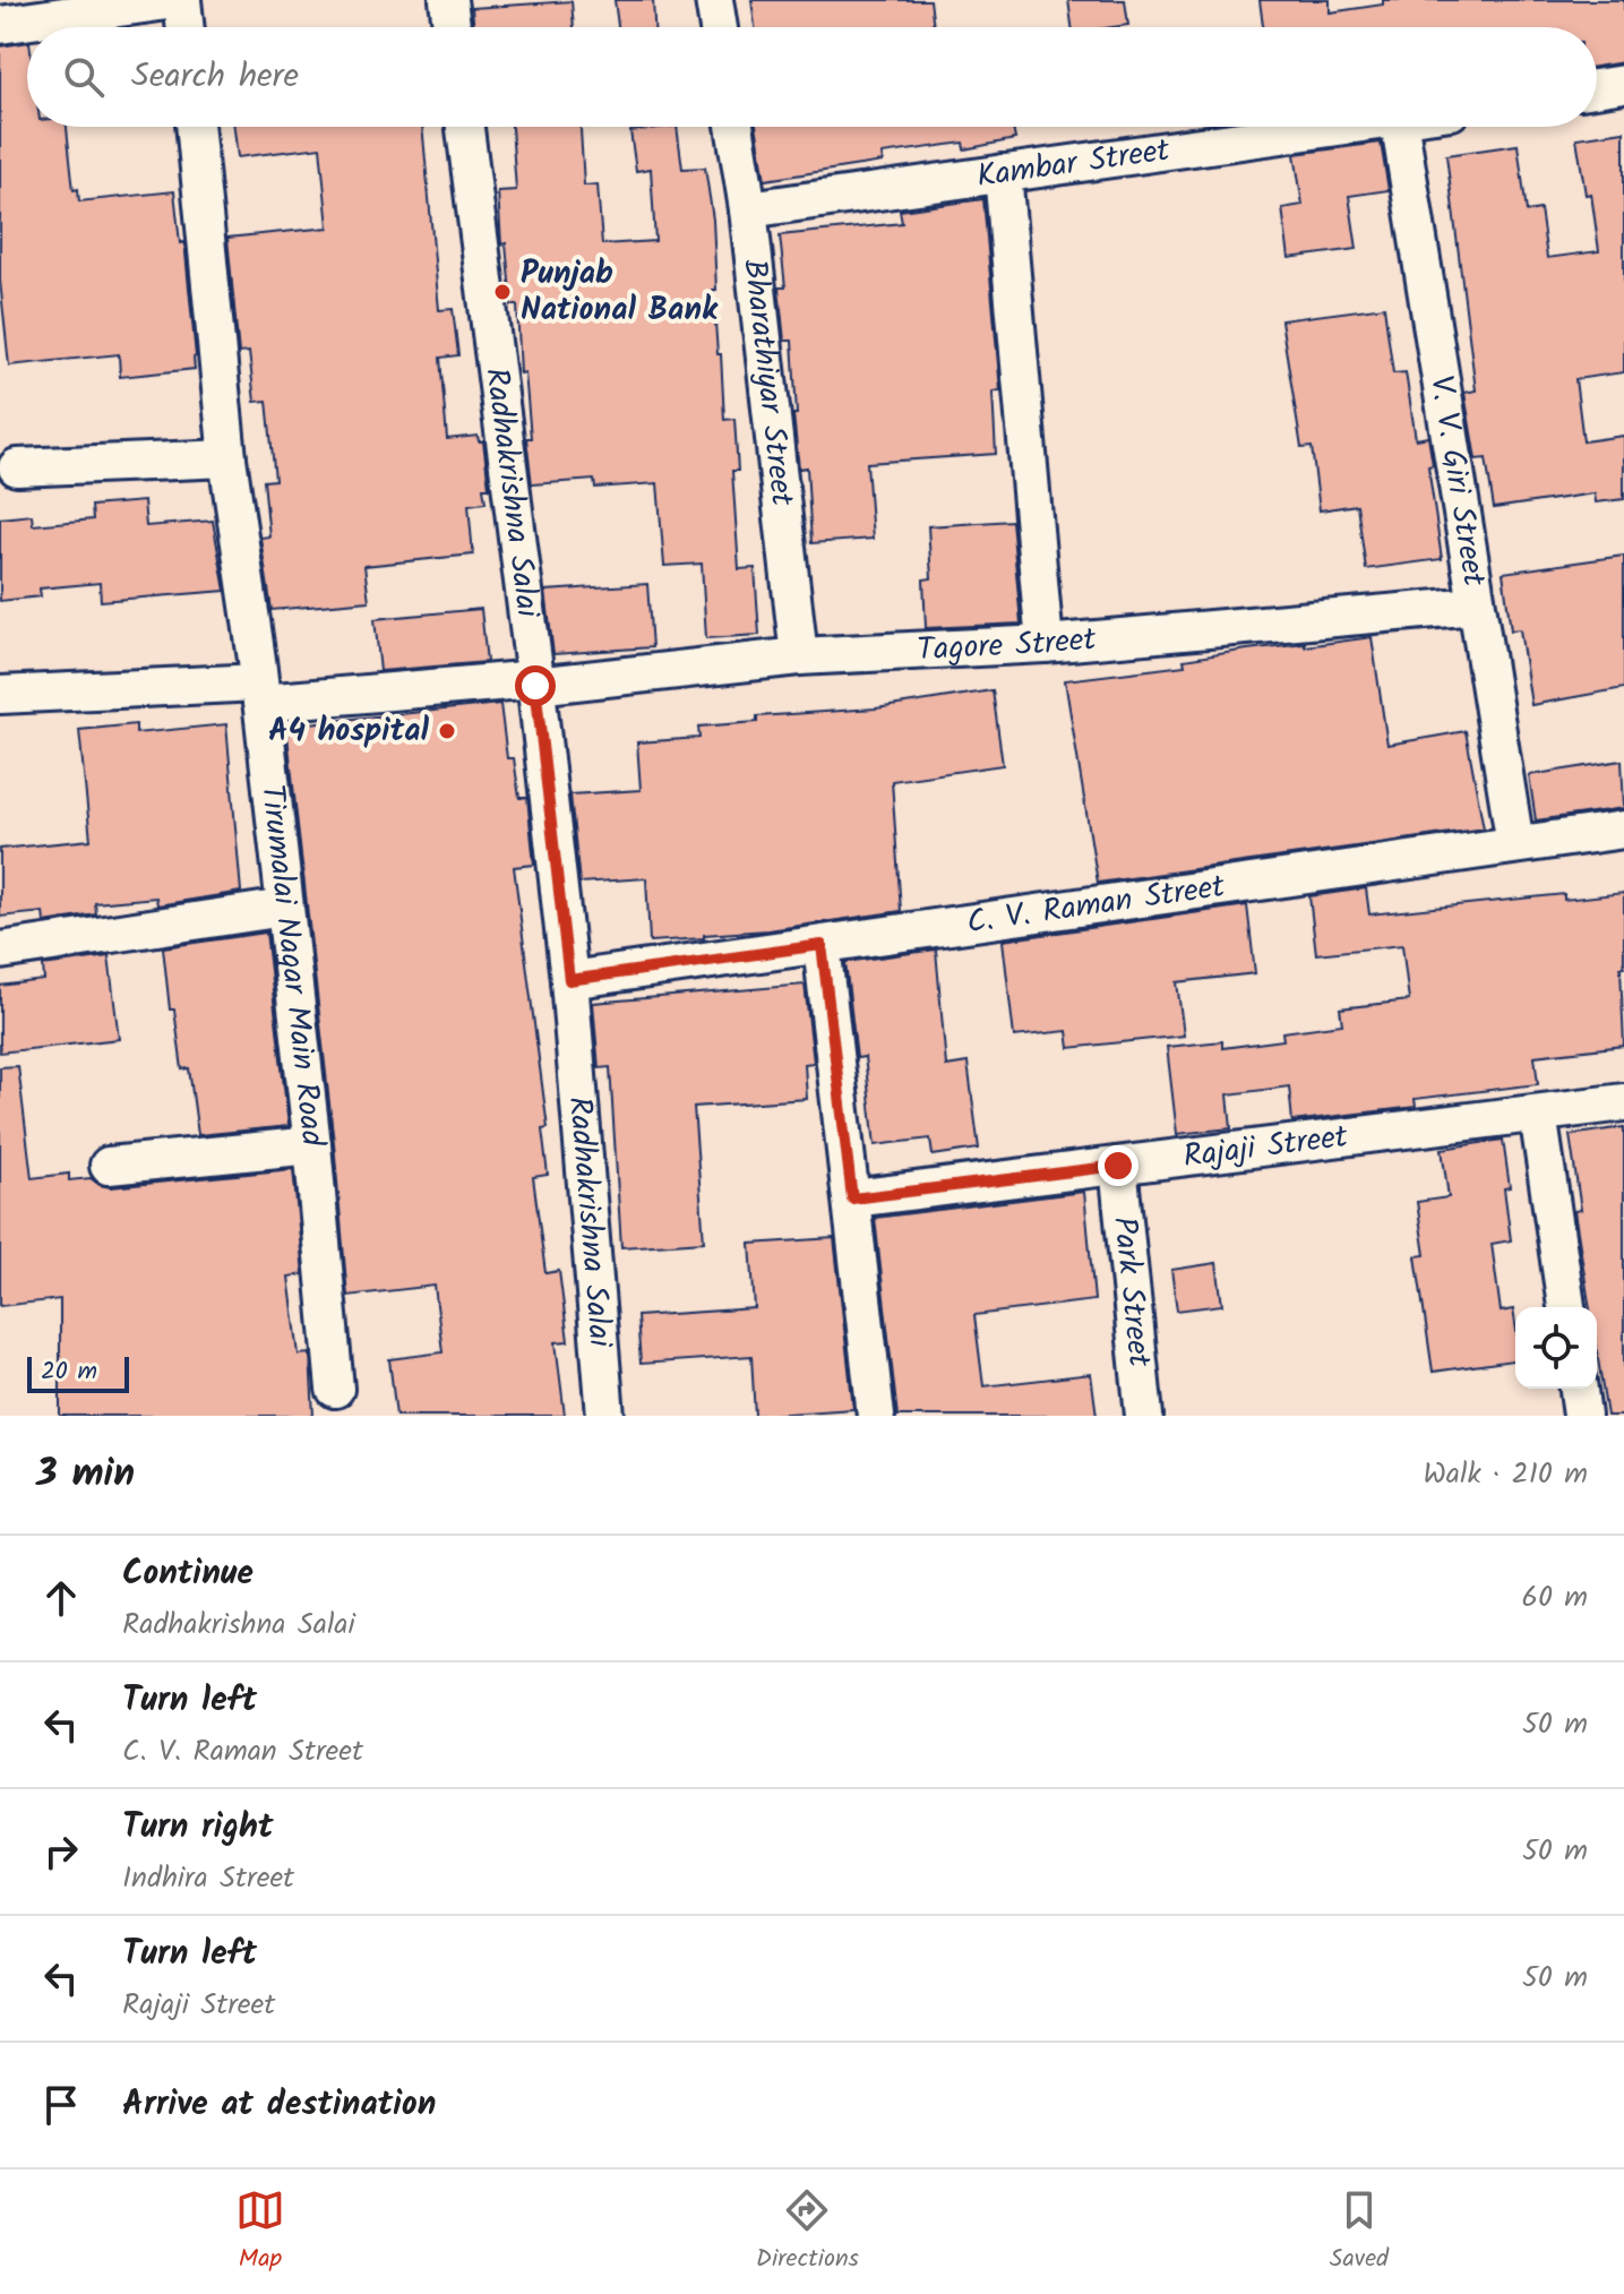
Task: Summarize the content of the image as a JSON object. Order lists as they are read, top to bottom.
{
  "streets": {
    "street": [
      "Kambar Street",
      "Bharathiyar Street",
      "V. V. Giri Street",
      "Radhakrishna Salai",
      "Tagore Street",
      "C. V. Raman Street",
      "Tirumalai Nagar Main Road",
      "Rajaji Street",
      "Park Street"
    ]
  },
  "crossings": [
    ["Kambar Street", "Bharathiyar Street"],
    ["Bharathiyar Street", "Tagore Street"],
    ["V. V. Giri Street", "Tagore Street"],
    ["V. V. Giri Street", "C. V. Raman Street"],
    ["Radhakrishna Salai", "Tagore Street"],
    ["Radhakrishna Salai", "C. V. Raman Street"],
    ["Tagore Street", "Tirumalai Nagar Main Road"],
    ["Rajaji Street", "Park Street"]
  ],
  "places": ["Punjab National Bank", "A4 hospital"],
  "scale_bar": "20 m",
  "page": {
    "search": "Search here",
    "scale": "20 m",
    "heading": ["3 min", "Walk · 210 m"],
    "list": [
      ["Continue", "Radhakrishna Salai", "60 m"],
      ["Turn left", "C. V. Raman Street", "50 m"],
      ["Turn right", "Indhira Street", "50 m"],
      ["Turn left", "Rajaji Street", "50 m"],
      "Arrive at destination"
    ],
    "nav": ["Map", "Directions", "Saved"]
  }
}
